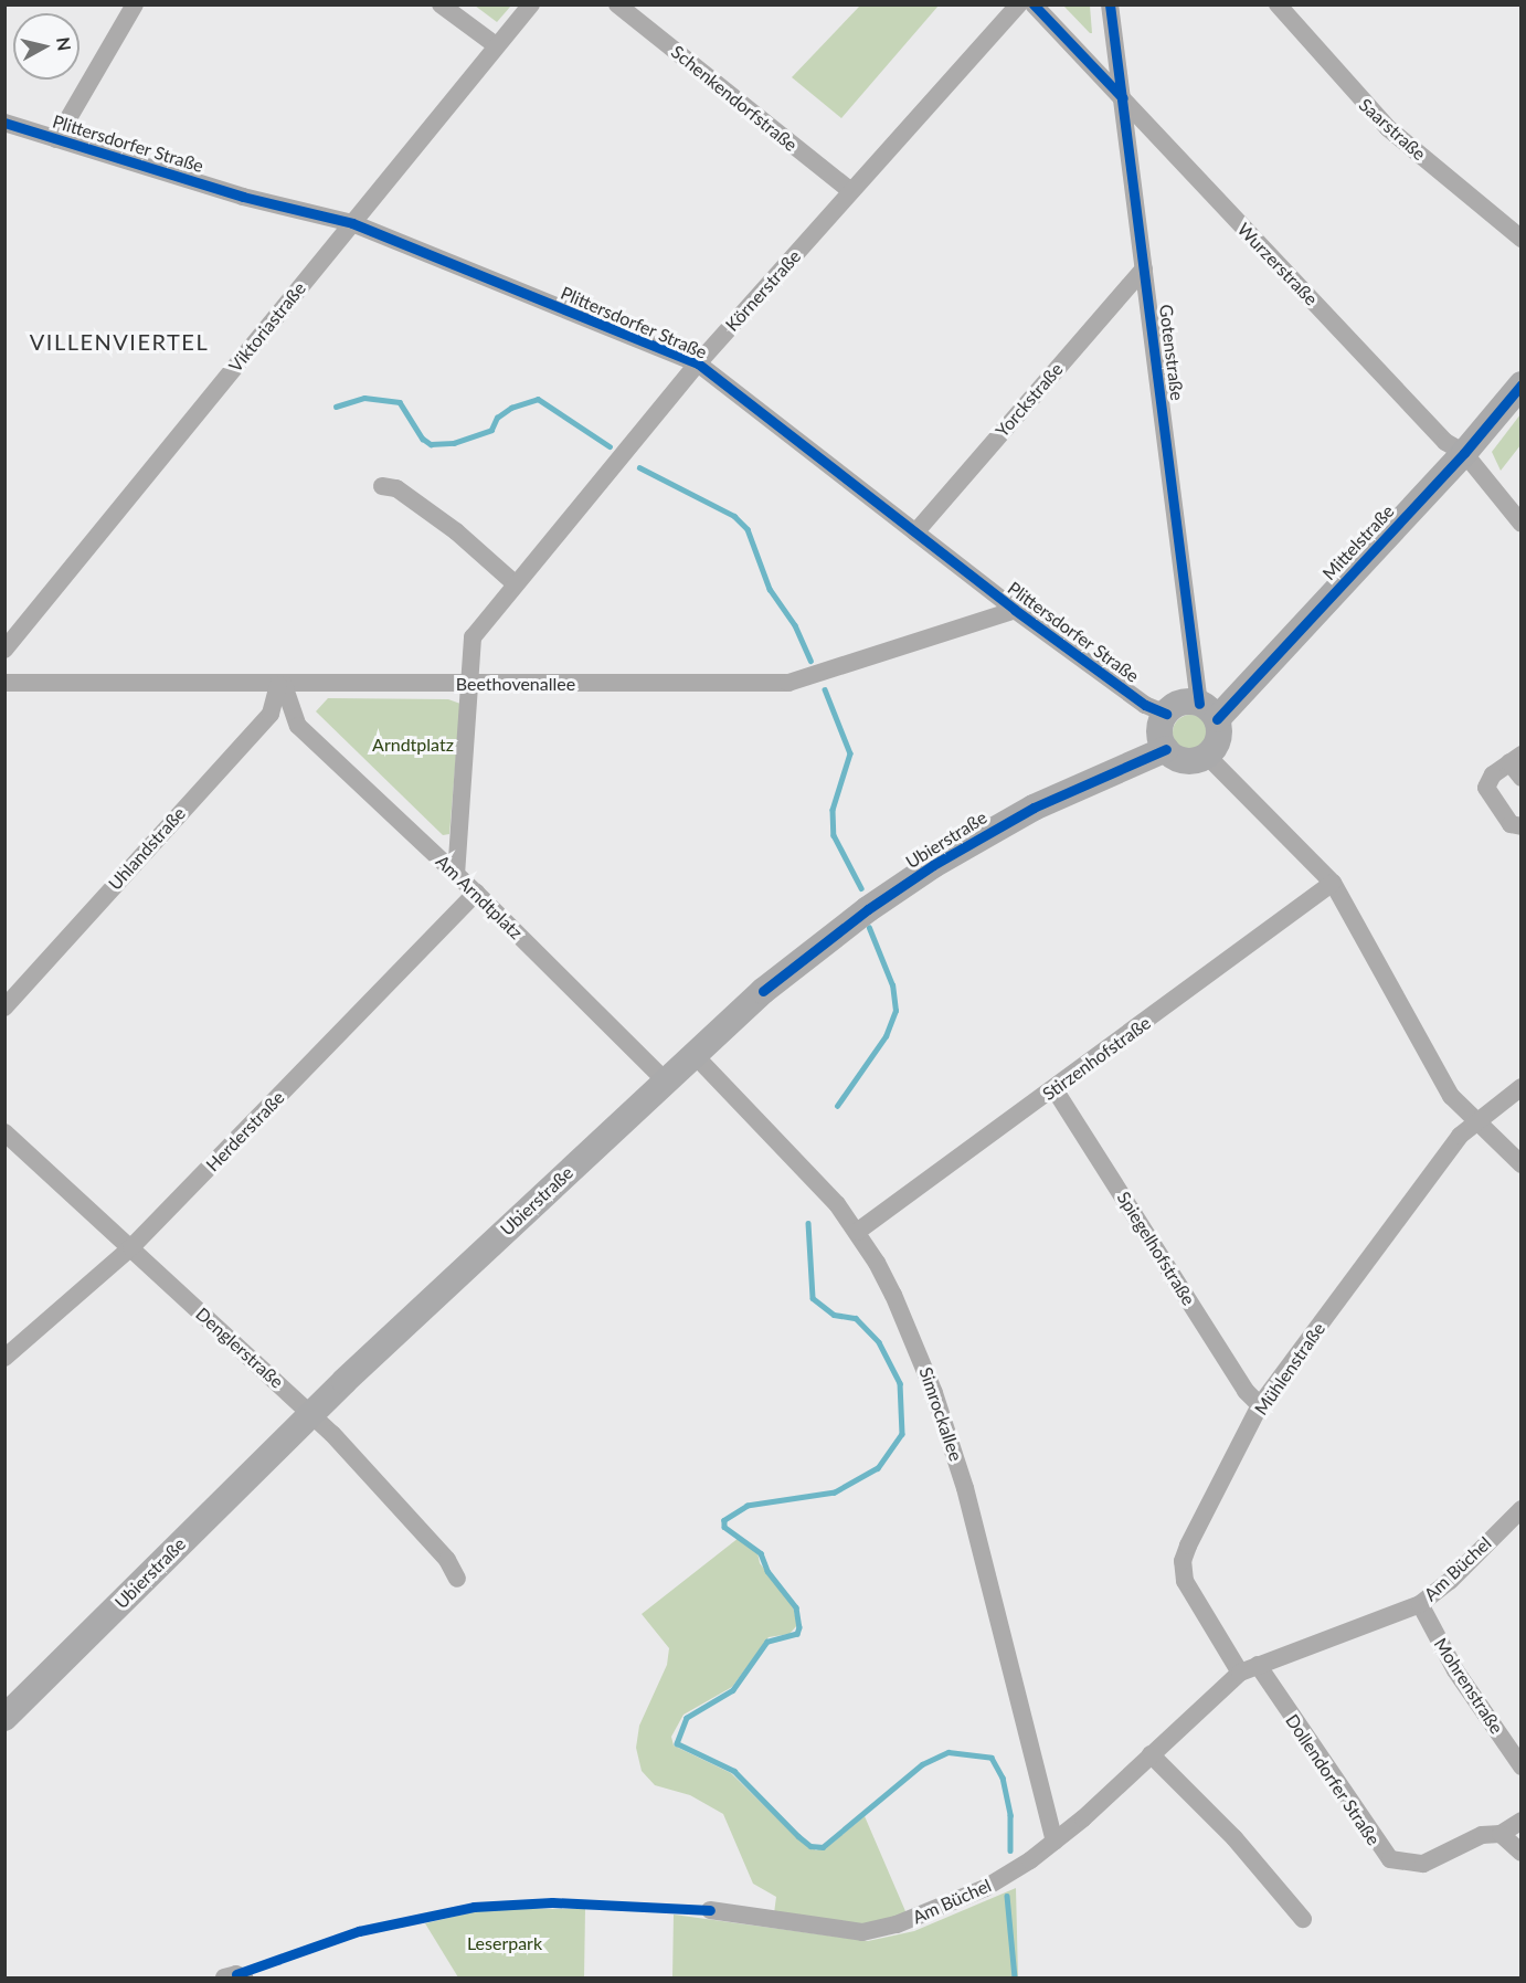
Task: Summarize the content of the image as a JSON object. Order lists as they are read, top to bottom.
{
  "streets": {
    "main road": ["Mittelstraße", "Ubierstraße"],
    "street": [
      "Schenkendorfstraße",
      "Saarstraße",
      "Plittersdorfer Straße",
      "Wurzerstraße",
      "Körnerstraße",
      "Viktoriastraße",
      "Gotenstraße",
      "Yorckstraße",
      "Beethovenallee",
      "Uhlandstraße",
      "Am Arndtplatz",
      "Stirzenhofstraße",
      "Herderstraße",
      "Spiegelhofstraße",
      "Denglerstraße",
      "Mühlenstraße",
      "Simrockallee",
      "Am Büchel",
      "Mohrenstraße",
      "Dollendorfer Straße"
    ]
  },
  "crossings": [
    ["Schenkendorfstraße", "Körnerstraße"],
    ["Plittersdorfer Straße", "Körnerstraße"],
    ["Plittersdorfer Straße", "Viktoriastraße"],
    ["Plittersdorfer Straße", "Gotenstraße"],
    ["Plittersdorfer Straße", "Yorckstraße"],
    ["Plittersdorfer Straße", "Mittelstraße"],
    ["Plittersdorfer Straße", "Beethovenallee"],
    ["Plittersdorfer Straße", "Ubierstraße"],
    ["Wurzerstraße", "Gotenstraße"],
    ["Wurzerstraße", "Mittelstraße"],
    ["Körnerstraße", "Beethovenallee"],
    ["Gotenstraße", "Yorckstraße"],
    ["Gotenstraße", "Mittelstraße"],
    ["Gotenstraße", "Ubierstraße"],
    ["Mittelstraße", "Ubierstraße"],
    ["Beethovenallee", "Uhlandstraße"],
    ["Ubierstraße", "Am Arndtplatz"],
    ["Ubierstraße", "Denglerstraße"],
    ["Ubierstraße", "Simrockallee"],
    ["Am Arndtplatz", "Herderstraße"],
    ["Stirzenhofstraße", "Spiegelhofstraße"],
    ["Stirzenhofstraße", "Simrockallee"],
    ["Herderstraße", "Denglerstraße"],
    ["Spiegelhofstraße", "Mühlenstraße"],
    ["Mühlenstraße", "Am Büchel"],
    ["Simrockallee", "Am Büchel"],
    ["Am Büchel", "Mohrenstraße"],
    ["Am Büchel", "Dollendorfer Straße"]
  ],
  "districts": ["VILLENVIERTEL"],
  "parks": ["Arndtplatz", "Leserpark"],
  "north": "right"
}
